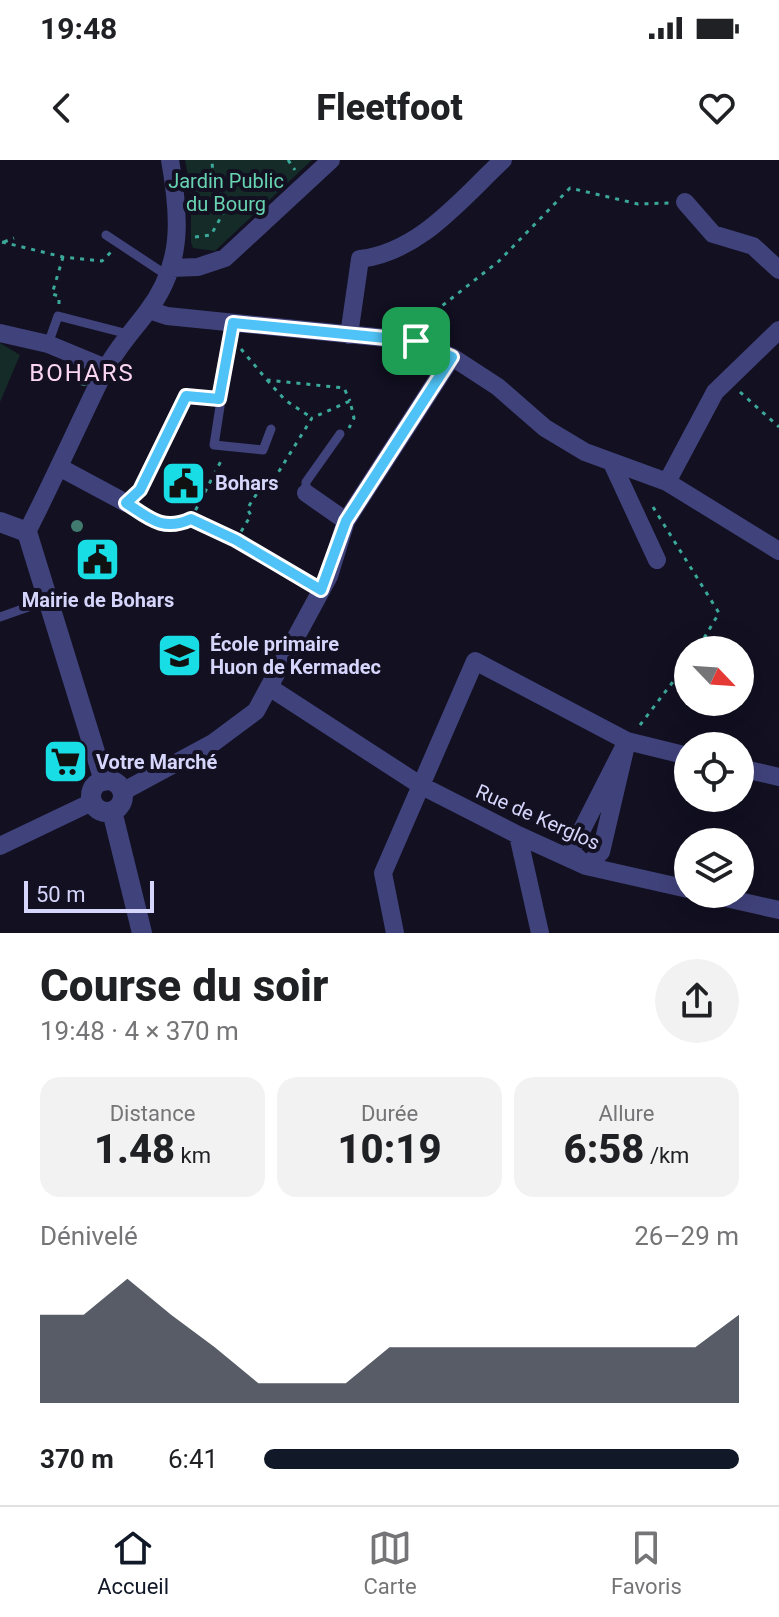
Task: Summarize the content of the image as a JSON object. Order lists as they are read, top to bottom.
{
  "streets": {
    "street": ["Rue de Kerglos"]
  },
  "districts": ["BOHARS"],
  "parks": ["Jardin Public du Bourg"],
  "places": {
    "public building": ["Bohars", "Mairie de Bohars"],
    "school or university": ["École primaire Huon de Kermadec"],
    "supermarket": ["Votre Marché"]
  },
  "scale_bar": "50 m",
  "north": "bottom right",
  "page": {
    "status": "19:48",
    "header": "Fleetfoot",
    "scale": "50 m",
    "heading": ["Course du soir", "19:48 · 4 × 370 m"],
    "stats": [
      ["Distance", "1.48 km"],
      ["Durée", "10:19"],
      ["Allure", "6:58 /km"]
    ],
    "chart": ["Dénivelé", "26–29 m"],
    "list": [
      {
        "name": "370 m",
        "note": "6:41"
      }
    ],
    "tabs": ["Accueil", "Carte", "Favoris"]
  }
}
